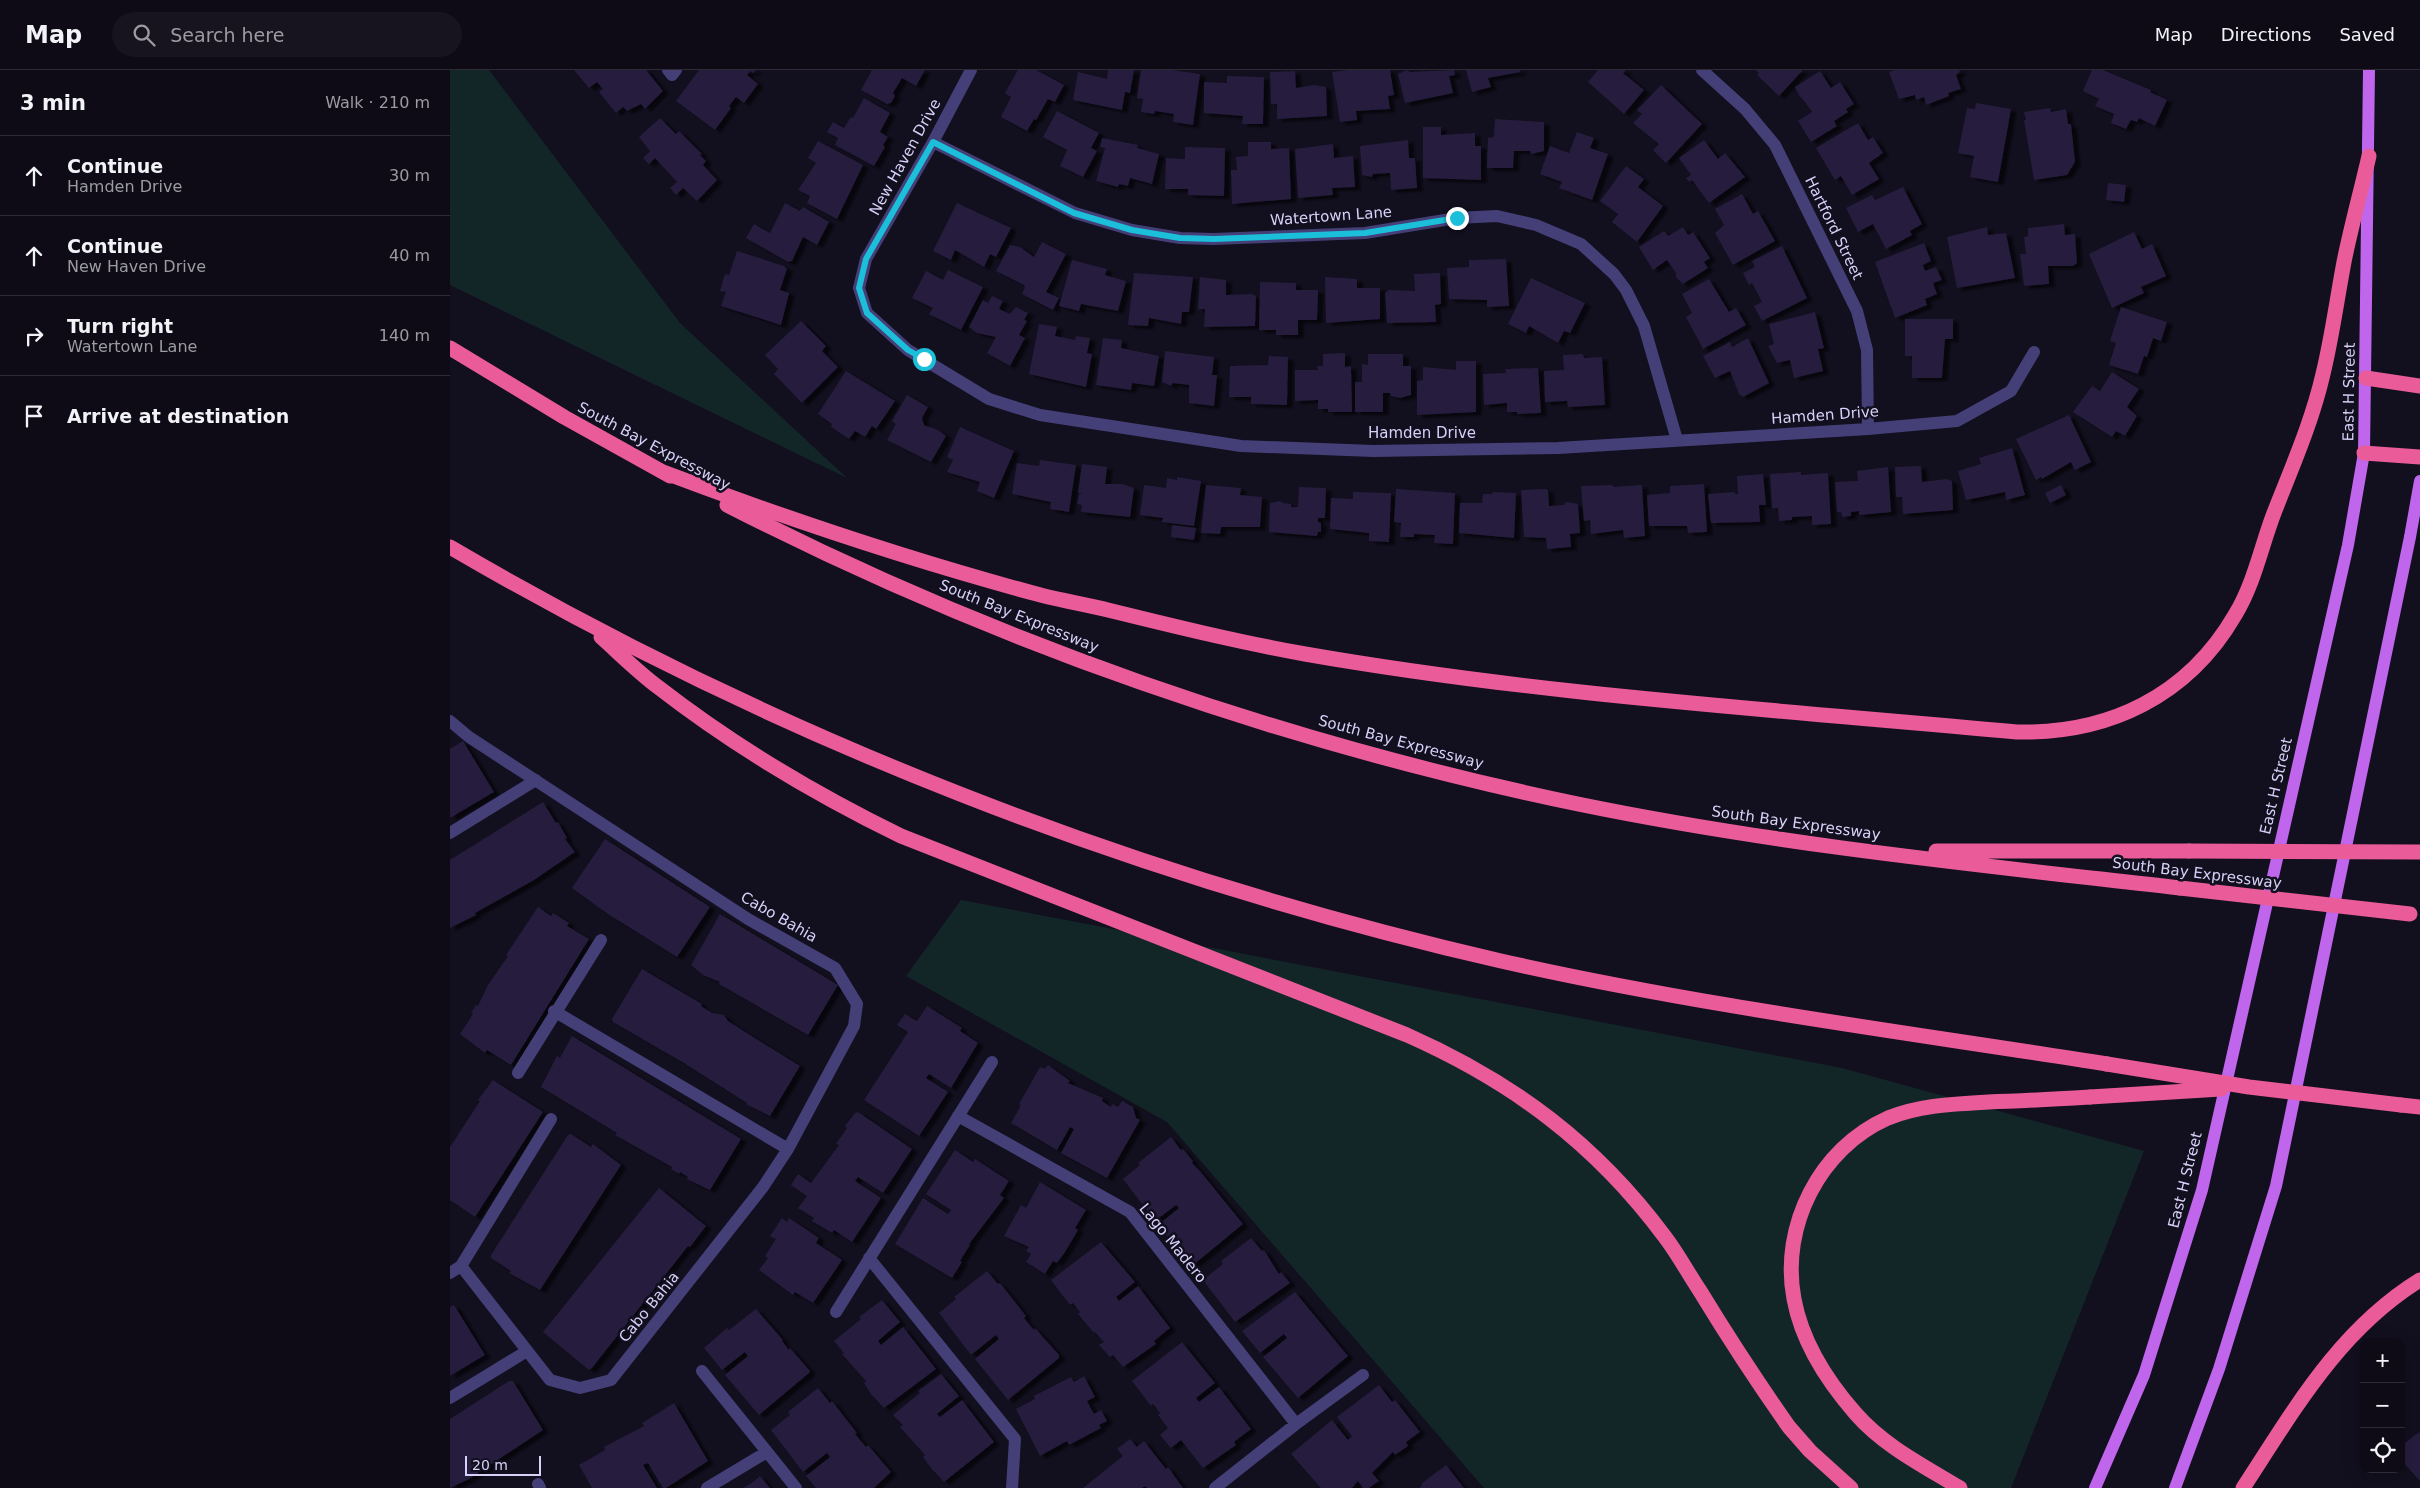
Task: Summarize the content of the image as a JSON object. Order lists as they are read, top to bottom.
{
  "streets": {
    "highway": ["South Bay Expressway"],
    "main road": ["East H Street"],
    "street": [
      "New Haven Drive",
      "Watertown Lane",
      "Hartford Street",
      "Hamden Drive",
      "Cabo Bahia",
      "Lago Madero"
    ]
  },
  "crossings": [
    ["New Haven Drive", "Watertown Lane"],
    ["New Haven Drive", "Hamden Drive"],
    ["Watertown Lane", "Hamden Drive"],
    ["Hartford Street", "Hamden Drive"]
  ],
  "scale_bar": "20 m",
  "page": {
    "header": "Map",
    "search": "Search here",
    "nav": ["Map", "Directions", "Saved"],
    "heading": ["3 min", "Walk · 210 m"],
    "list": [
      ["Continue", "Hamden Drive", "30 m"],
      ["Continue", "New Haven Drive", "40 m"],
      ["Turn right", "Watertown Lane", "140 m"],
      "Arrive at destination"
    ],
    "map_buttons": ["+", "−"],
    "scale": "20 m"
  }
}
